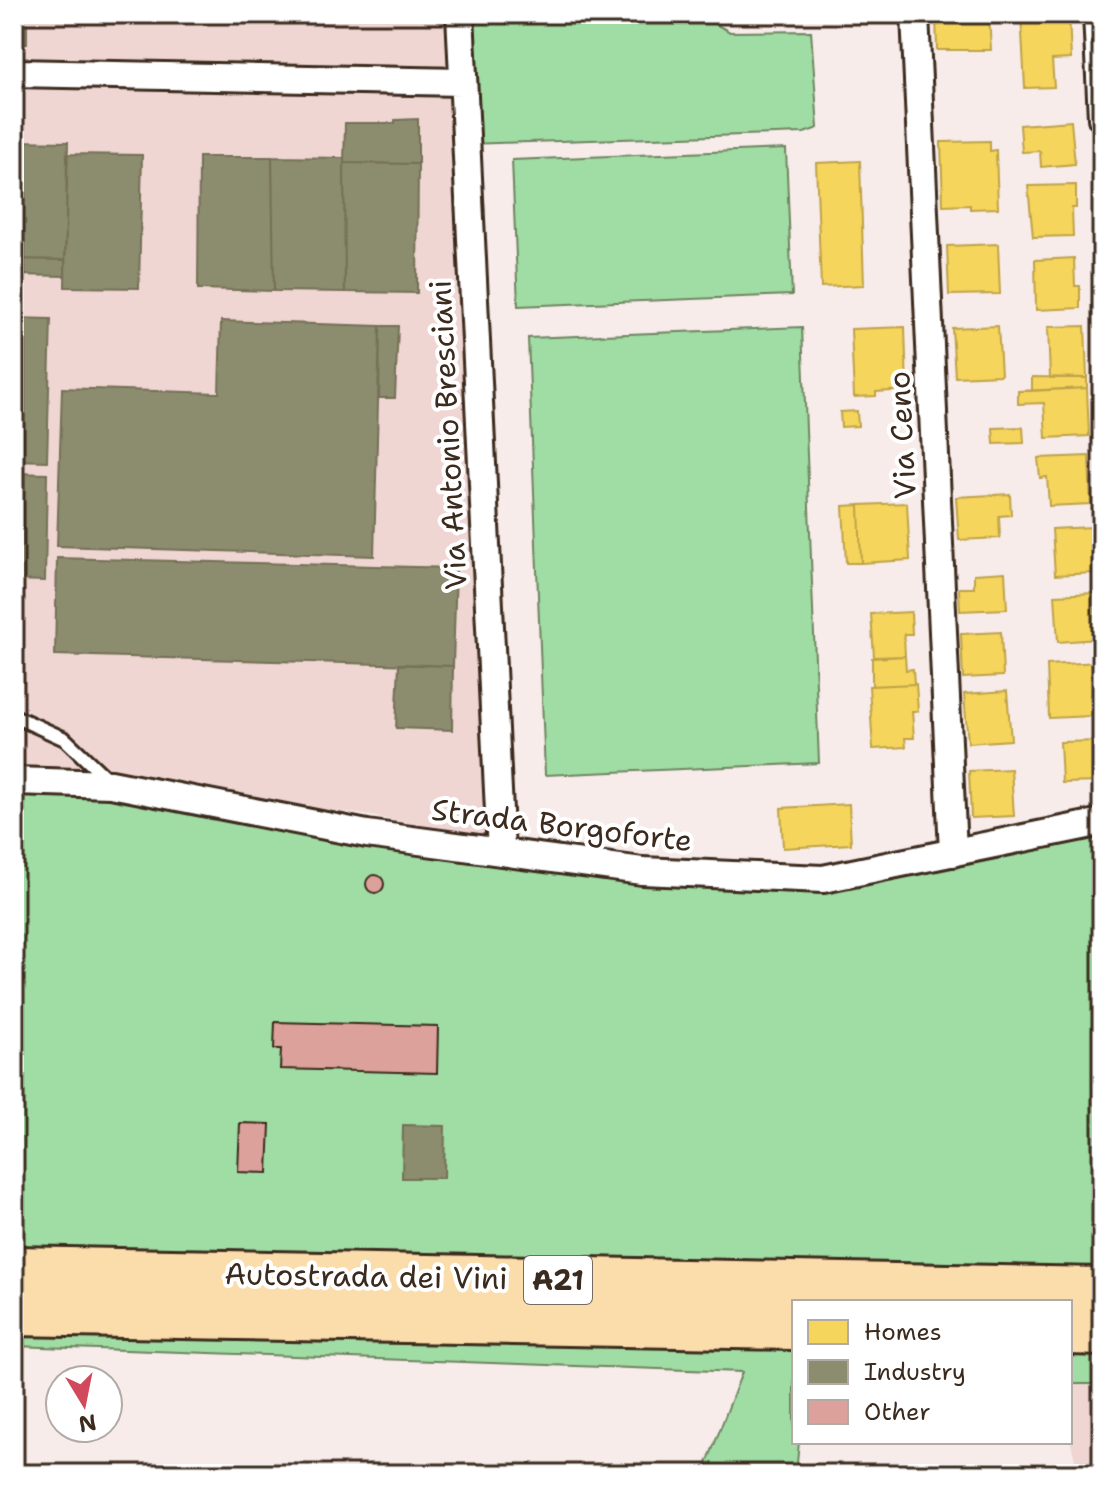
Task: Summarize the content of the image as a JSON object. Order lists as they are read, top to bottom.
{
  "streets": {
    "highway": ["Autostrada dei Vini", "A21"],
    "street": ["Via Antonio Bresciani", "Via Ceno", "Strada Borgoforte"]
  },
  "crossings": [
    ["Via Antonio Bresciani", "Strada Borgoforte"],
    ["Via Ceno", "Strada Borgoforte"]
  ],
  "legend": ["Homes", "Industry", "Other"],
  "north": "bottom"
}
